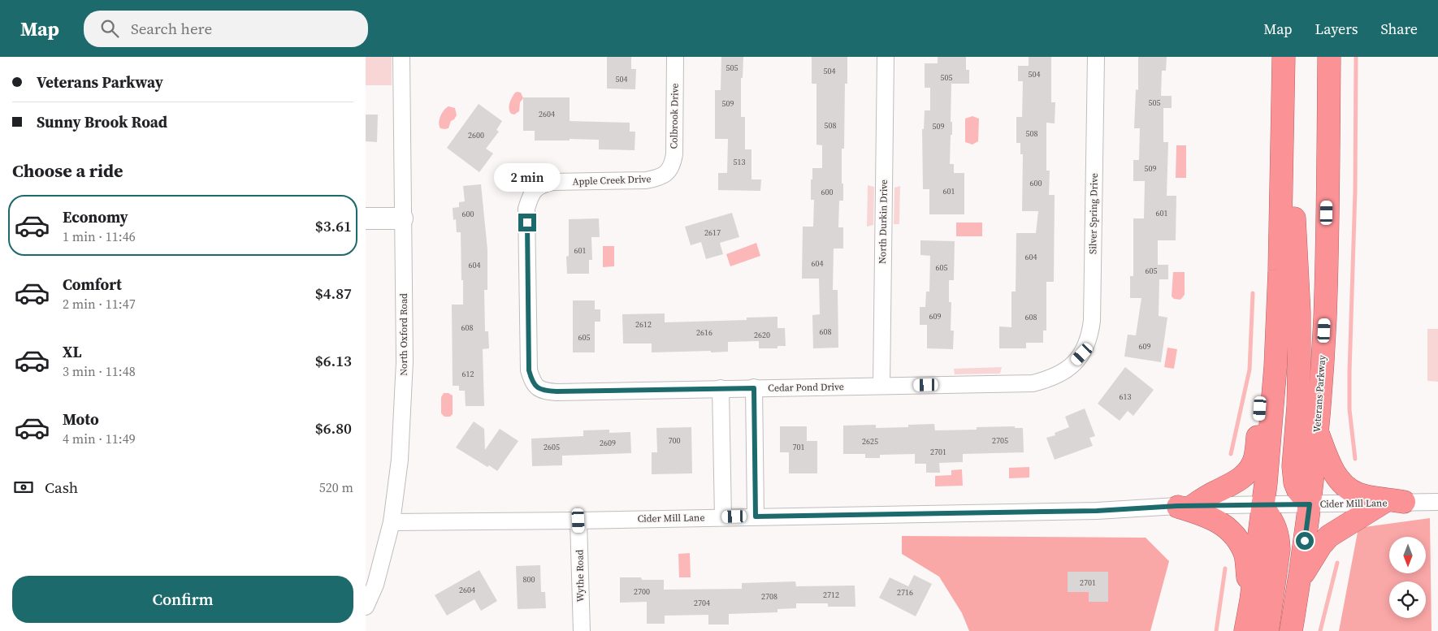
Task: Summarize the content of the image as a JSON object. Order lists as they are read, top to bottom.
{
  "streets": {
    "highway": ["Veterans Parkway"],
    "street": [
      "Colbrook Drive",
      "Apple Creek Drive",
      "Silver Spring Drive",
      "North Durkin Drive",
      "North Oxford Road",
      "Cedar Pond Drive",
      "Cider Mill Lane",
      "Wythe Road"
    ]
  },
  "crossings": [
    ["Colbrook Drive", "Apple Creek Drive"],
    ["Apple Creek Drive", "Cedar Pond Drive"],
    ["Silver Spring Drive", "Cedar Pond Drive"],
    ["North Durkin Drive", "Cedar Pond Drive"],
    ["North Oxford Road", "Cider Mill Lane"],
    ["Veterans Parkway", "Cider Mill Lane"],
    ["Cider Mill Lane", "Wythe Road"]
  ],
  "house_numbers": [
    "505",
    "504",
    "504",
    "505",
    "504",
    "505",
    "509",
    "2604",
    "508",
    "509",
    "508",
    "2600",
    "513",
    "509",
    "600",
    "601",
    "600",
    "601",
    "600",
    "2617",
    "601",
    "604",
    "604",
    "604",
    "605",
    "605",
    "609",
    "608",
    "2612",
    "608",
    "608",
    "2616",
    "2620",
    "605",
    "609",
    "612",
    "613",
    "700",
    "2705",
    "2625",
    "2609",
    "2605",
    "701",
    "2701",
    "800",
    "2701",
    "2604",
    "2700",
    "2716",
    "2712",
    "2708",
    "2704"
  ],
  "north": "bottom",
  "page": {
    "header": "Map",
    "search": "Search here",
    "nav": ["Map", "Layers", "Share"],
    "banner": ["Veterans Parkway", "Sunny Brook Road"],
    "heading": "Choose a ride",
    "bubble": "2 min",
    "list": [
      {
        "name": "Economy",
        "note": "1 min · 11:46",
        "value": "$3.61"
      },
      {
        "name": "Comfort",
        "note": "2 min · 11:47",
        "value": "$4.87"
      },
      {
        "name": "XL",
        "note": "3 min · 11:48",
        "value": "$6.13"
      },
      {
        "name": "Moto",
        "note": "4 min · 11:49",
        "value": "$6.80"
      }
    ],
    "pay": ["Cash", "520 m"],
    "buttons": "Confirm"
  }
}
